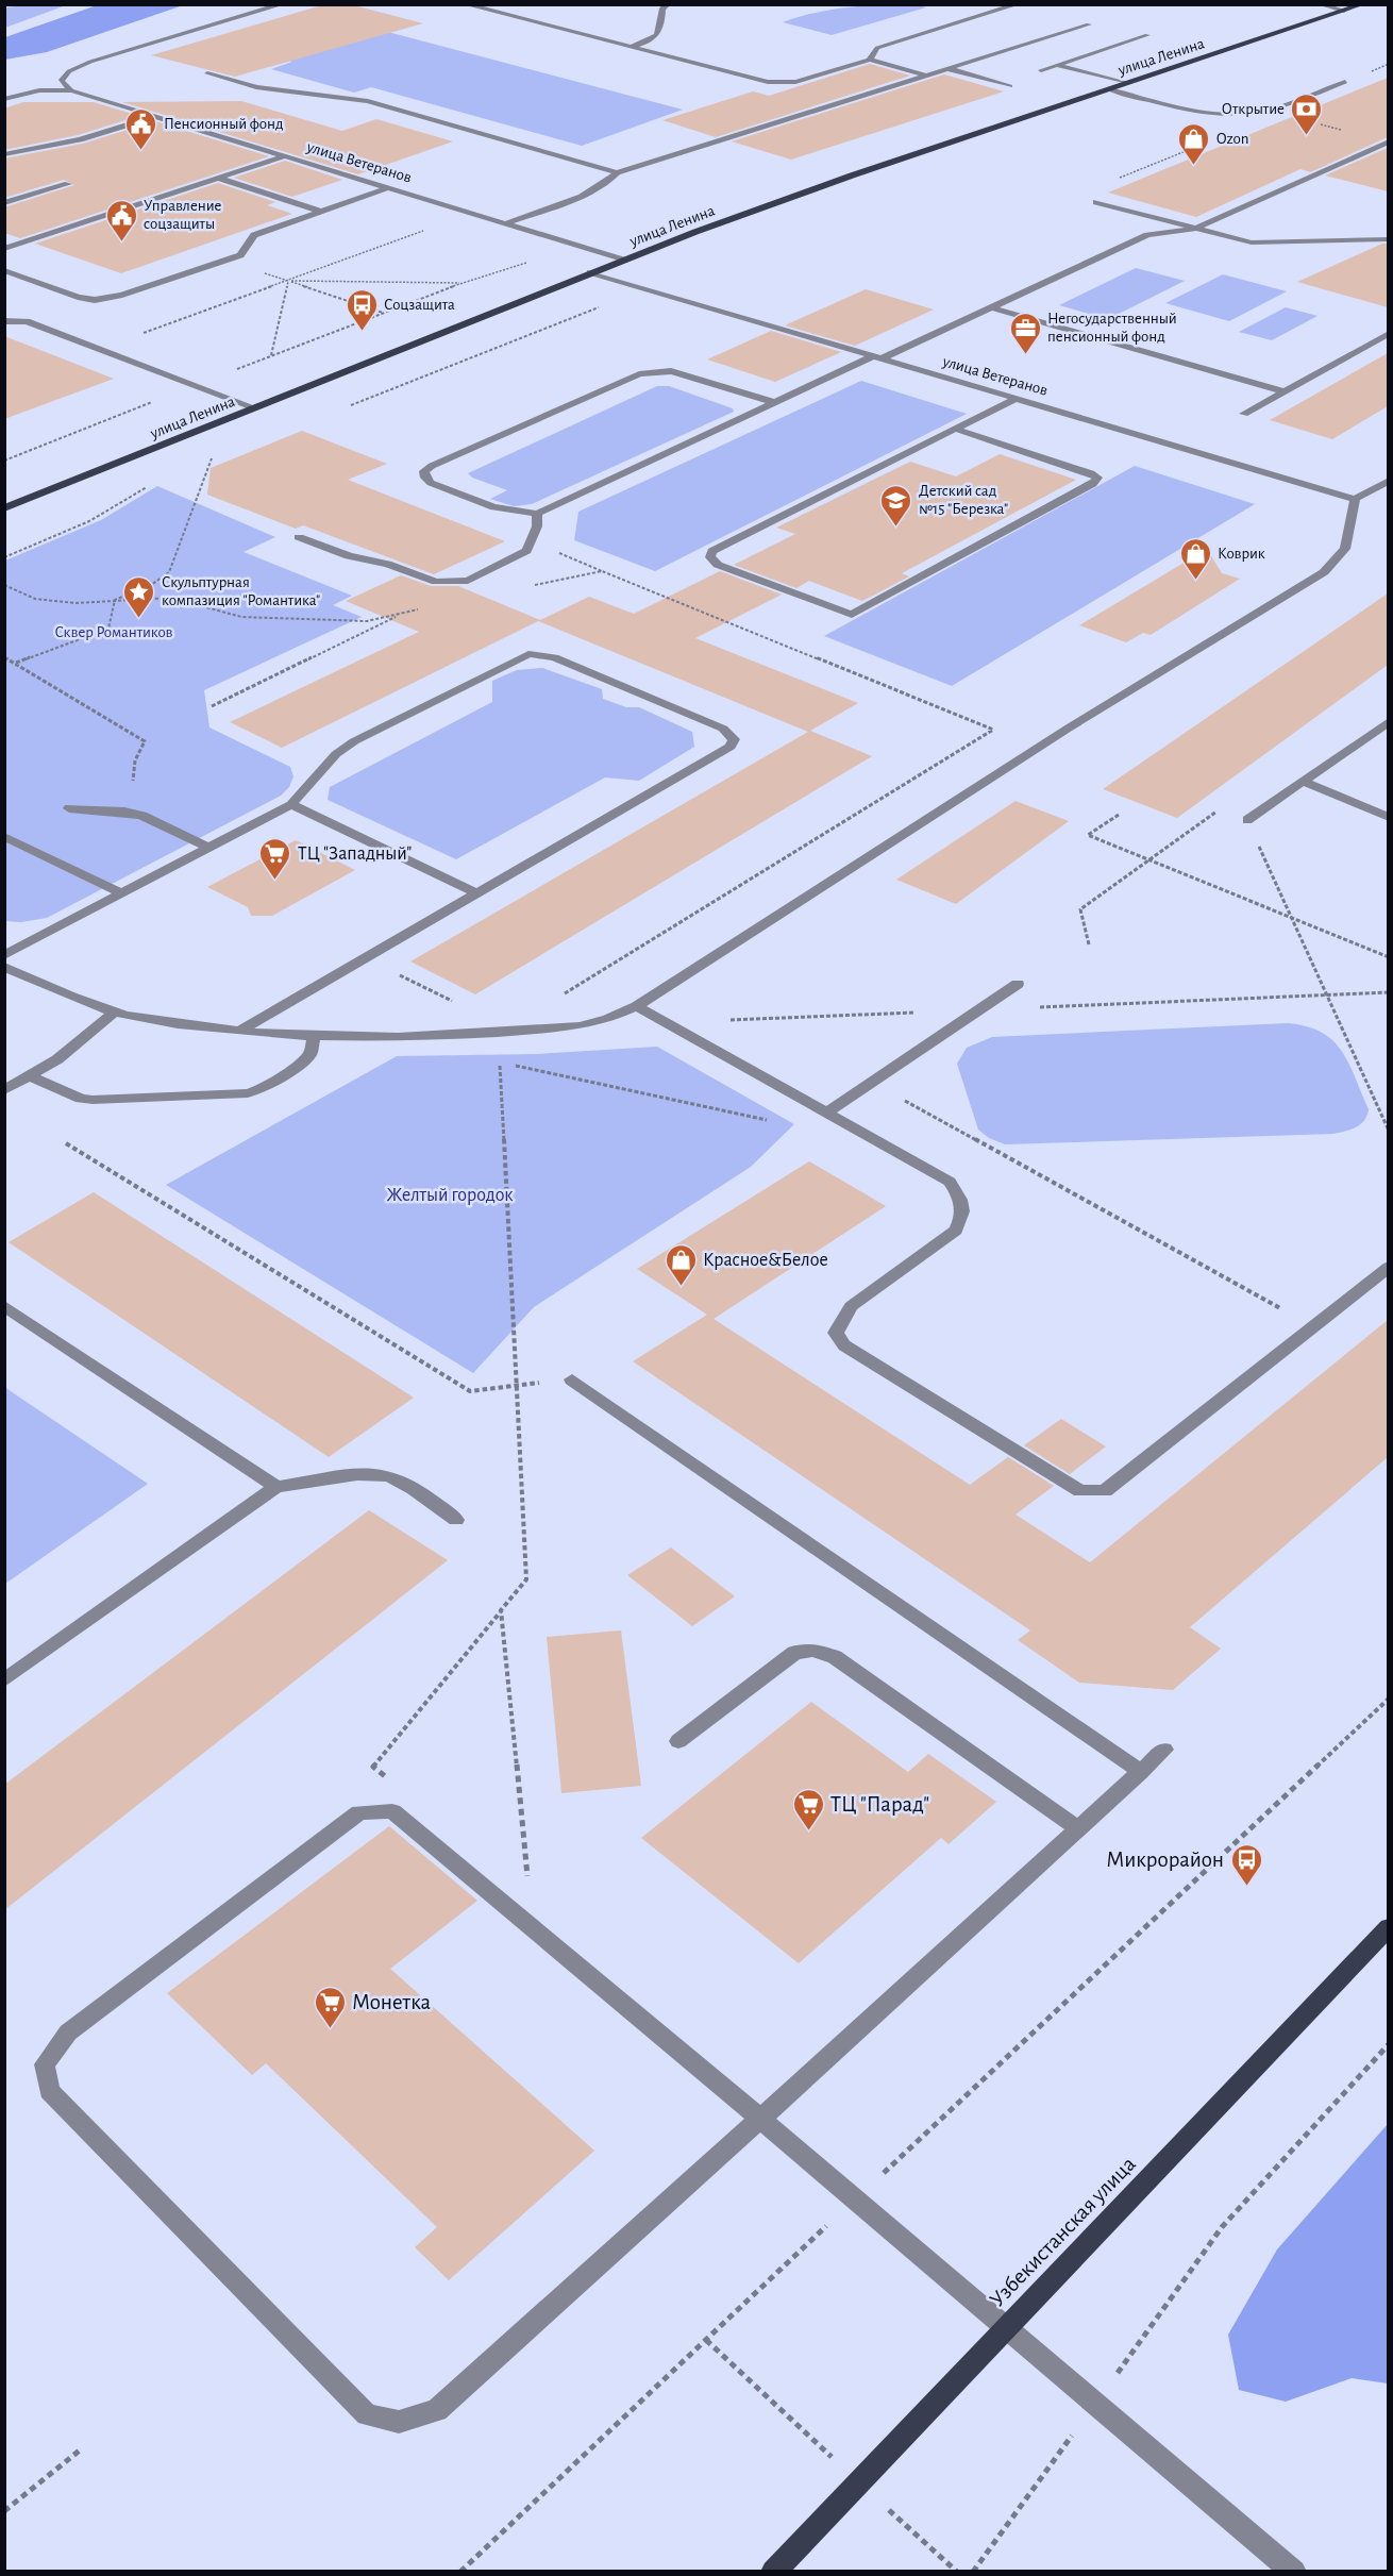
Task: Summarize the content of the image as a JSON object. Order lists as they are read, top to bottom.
{
  "streets": {
    "main road": ["улица Ленина", "Узбекистанская улица"],
    "street": ["улица Ветеранов"]
  },
  "crossings": [
    ["улица Ленина", "улица Ветеранов"]
  ],
  "parks": ["Сквер Романтиков", "Желтый городок"],
  "places": {
    "bank": ["Открытие"],
    "public building": ["Пенсионный фонд", "Управление соцзащиты"],
    "shop": ["Ozon", "Коврик", "Красное&Белое"],
    "bus stop": ["Соцзащита", "Микрорайон"],
    "office": ["Негосударственный пенсионный фонд"],
    "school or university": ["Детский сад №15 \"Березка\""],
    "place": ["Скульптурная компазиция \"Романтика\""],
    "supermarket": ["ТЦ \"Западный\"", "ТЦ \"Парад\"", "Монетка"]
  }
}
